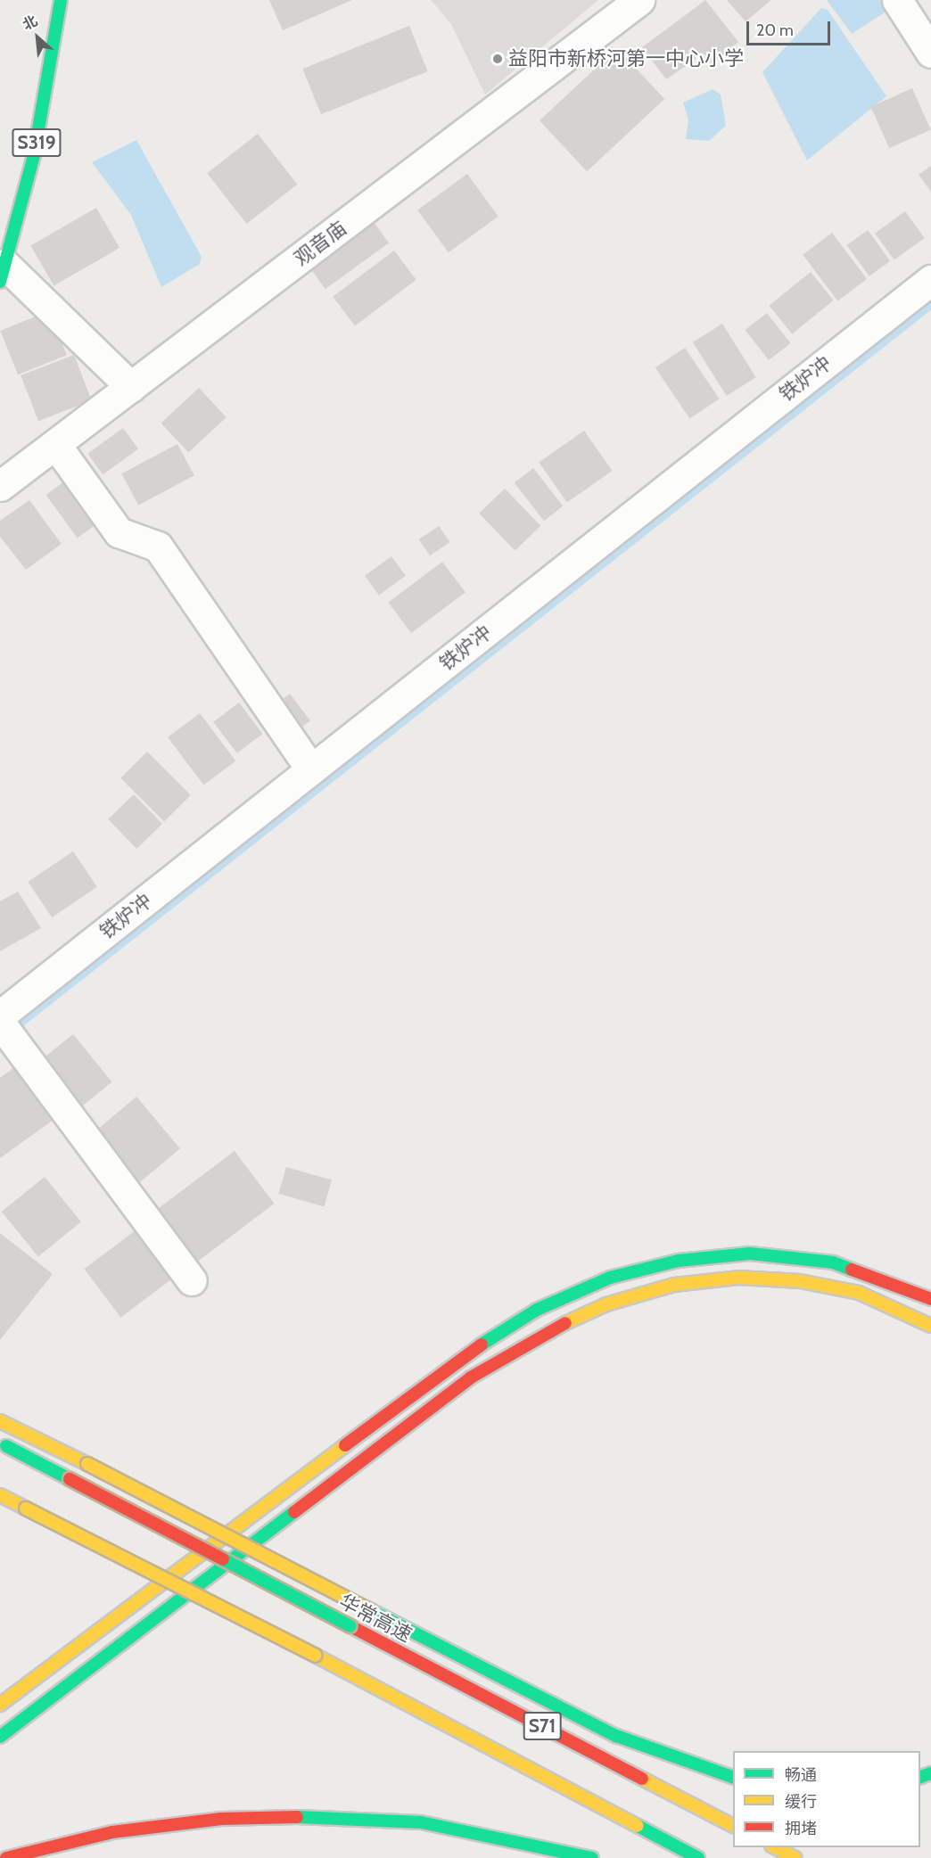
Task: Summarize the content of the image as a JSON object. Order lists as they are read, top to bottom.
{
  "streets": {
    "main road": ["S319", "华常高速", "S71"],
    "street": ["观音庙", "铁炉冲"]
  },
  "places": ["益阳市新桥河第一中心小学"],
  "legend": ["畅通", "缓行", "拥堵"],
  "scale_bar": "20 m",
  "north": "top left"
}
